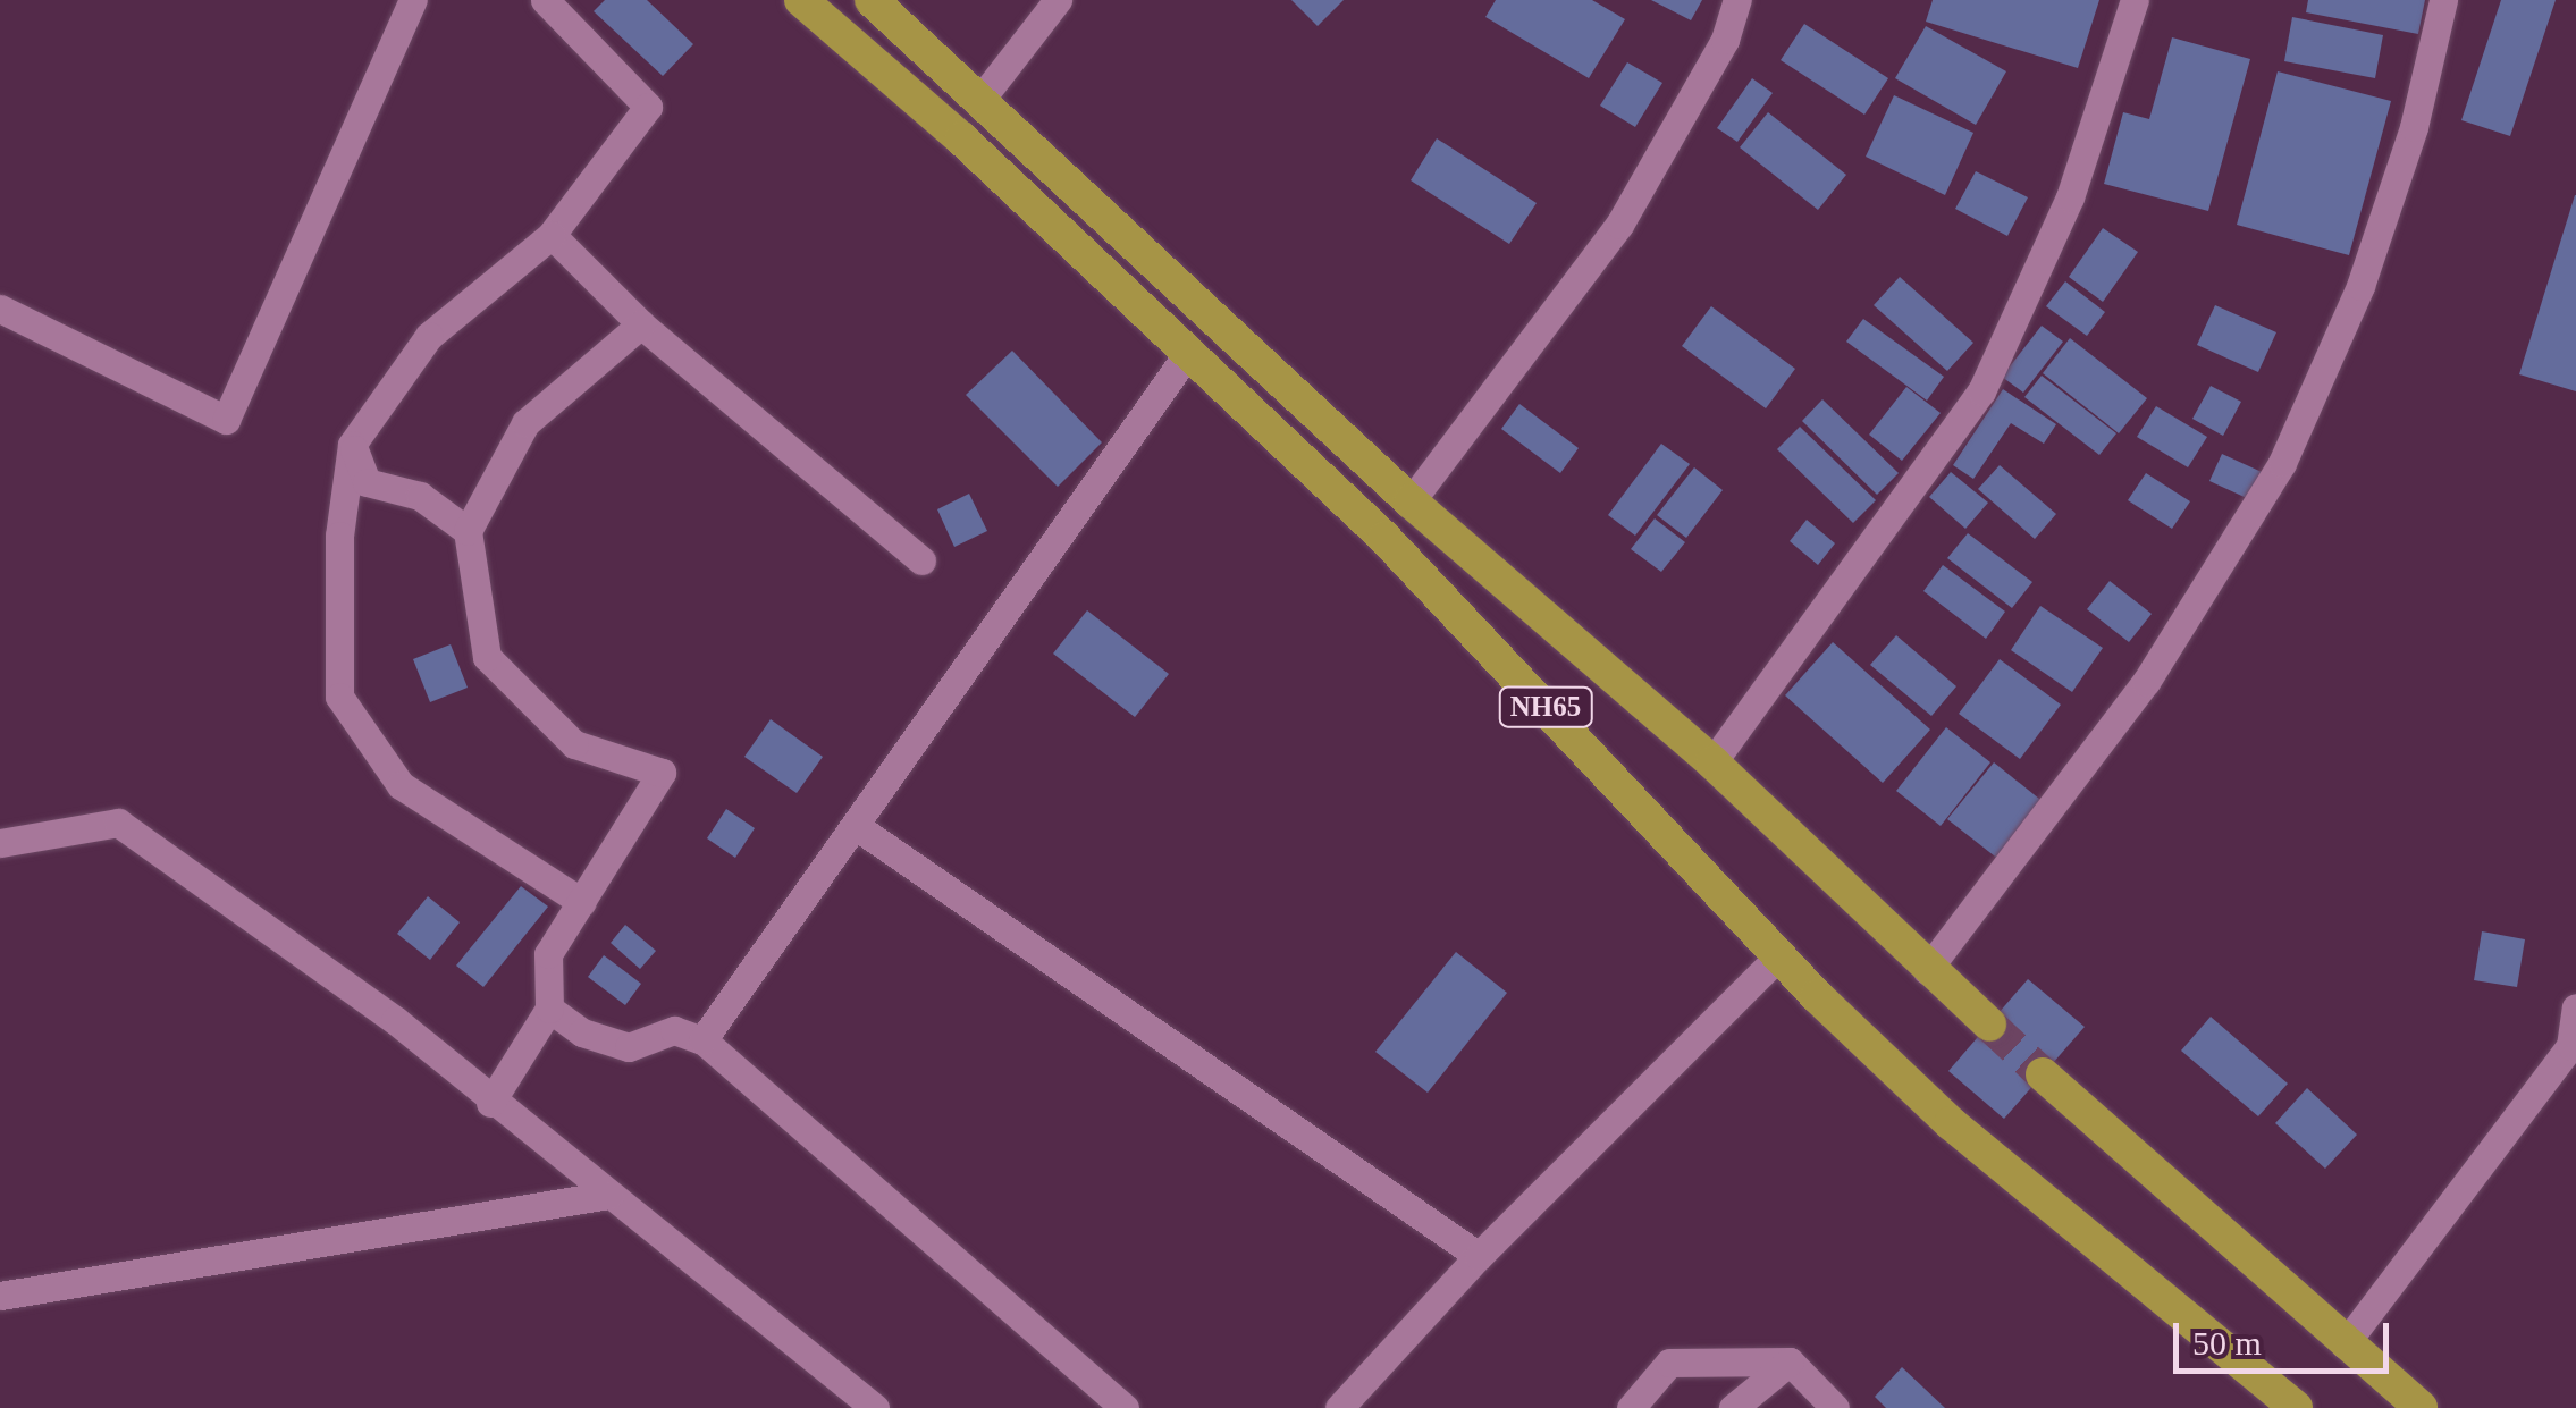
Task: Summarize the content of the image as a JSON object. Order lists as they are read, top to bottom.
{
  "streets": {
    "highway": ["NH65"]
  },
  "scale_bar": "50 m"
}
